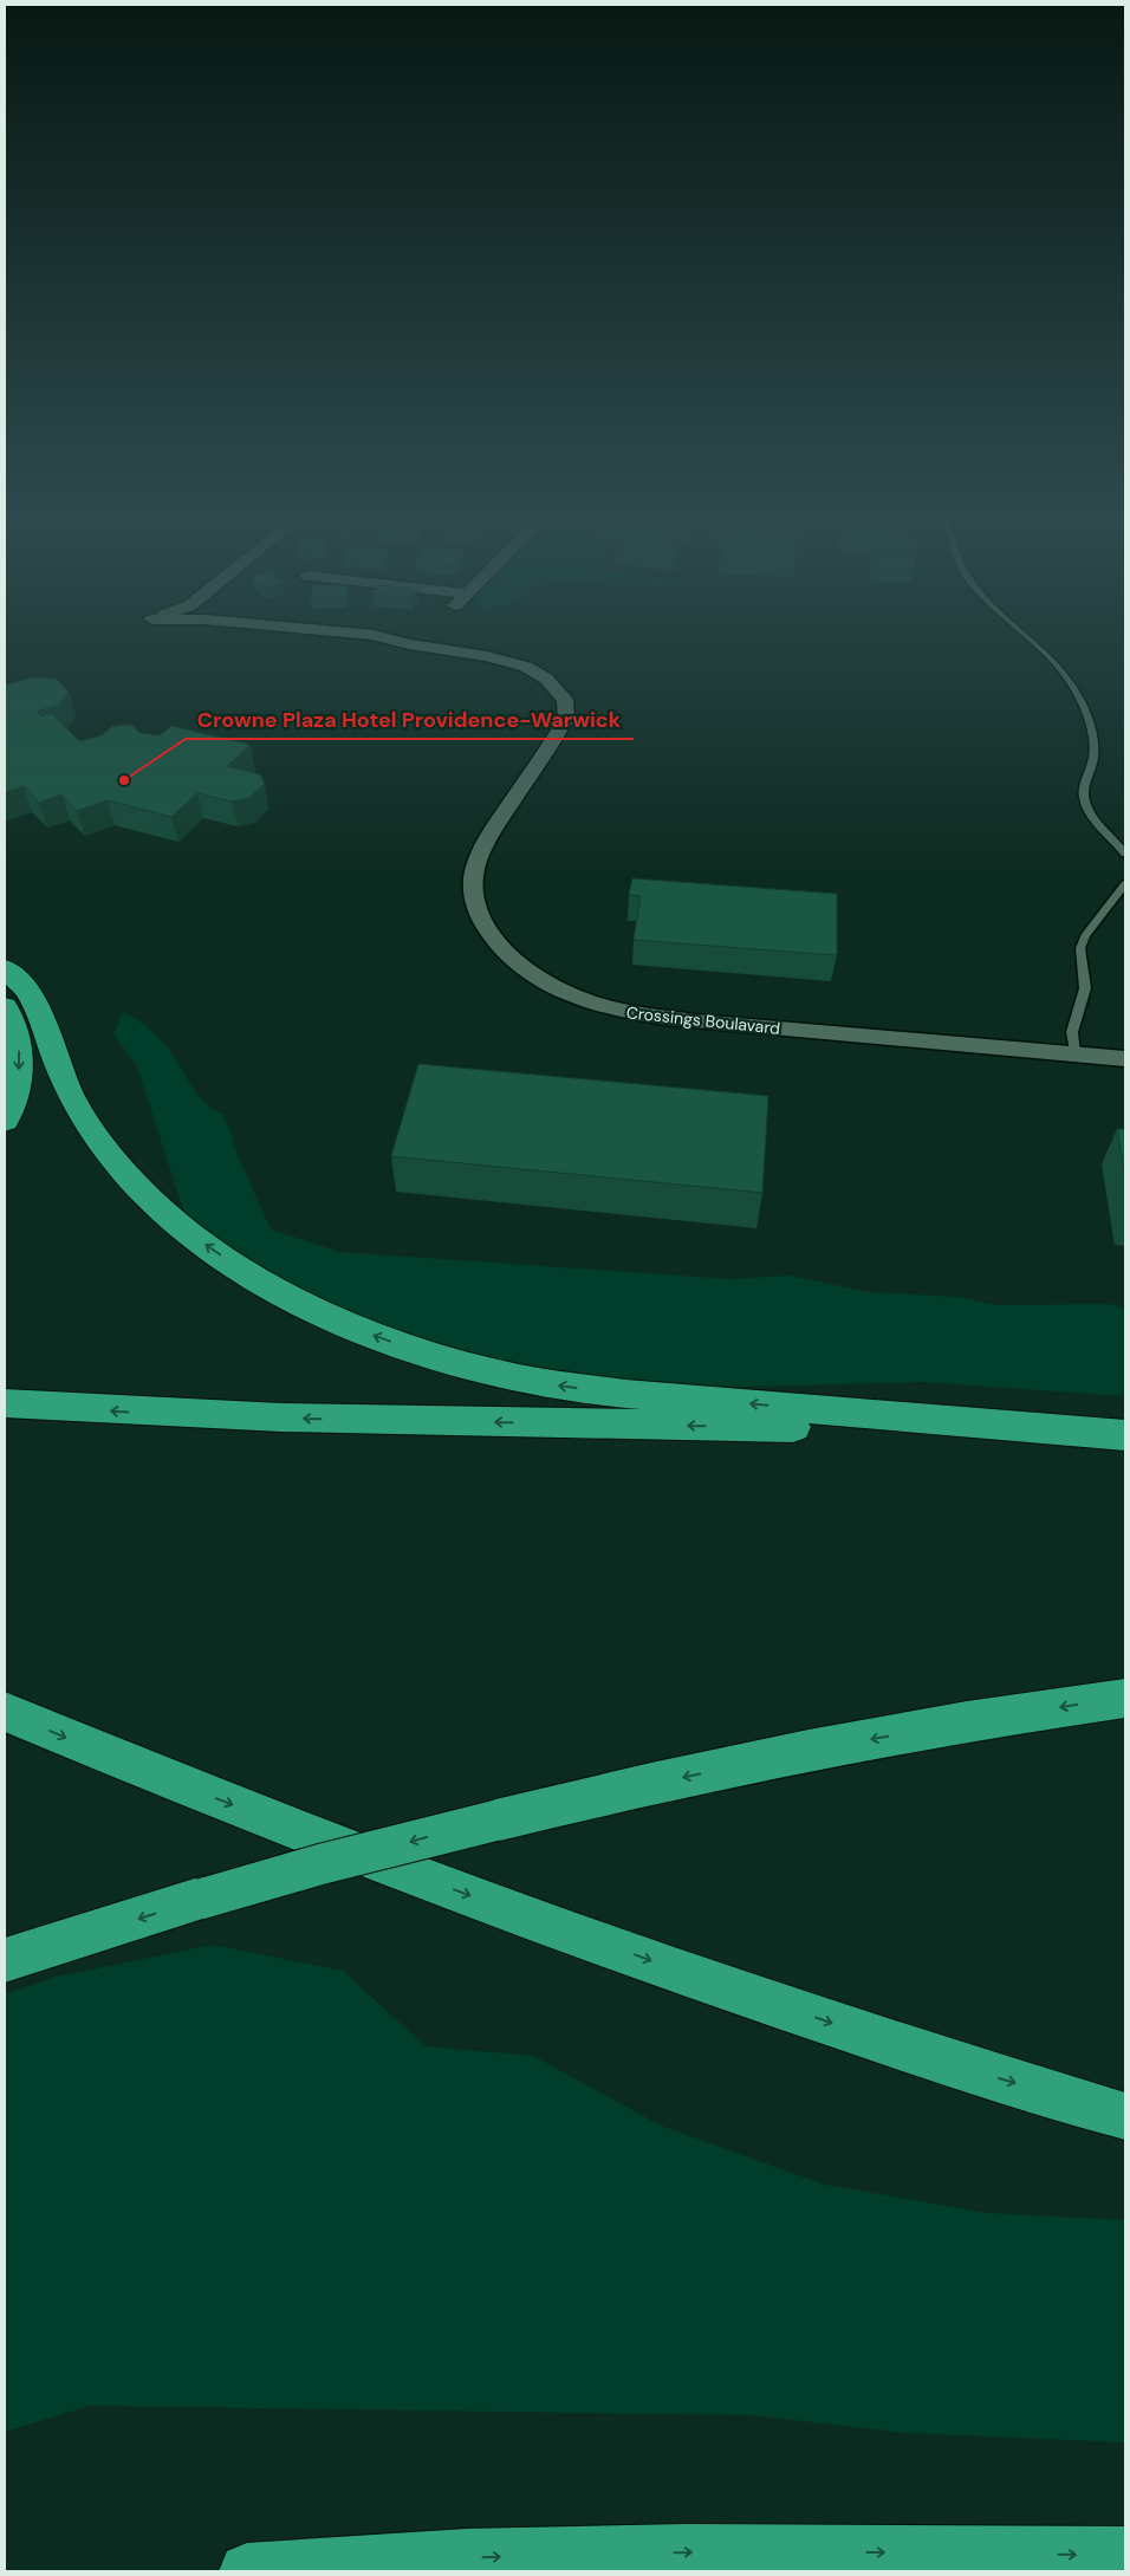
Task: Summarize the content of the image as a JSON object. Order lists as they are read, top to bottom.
{
  "streets": {
    "street": ["Crossings Boulavard"]
  },
  "places": ["Crowne Plaza Hotel Providence-Warwick"]
}
